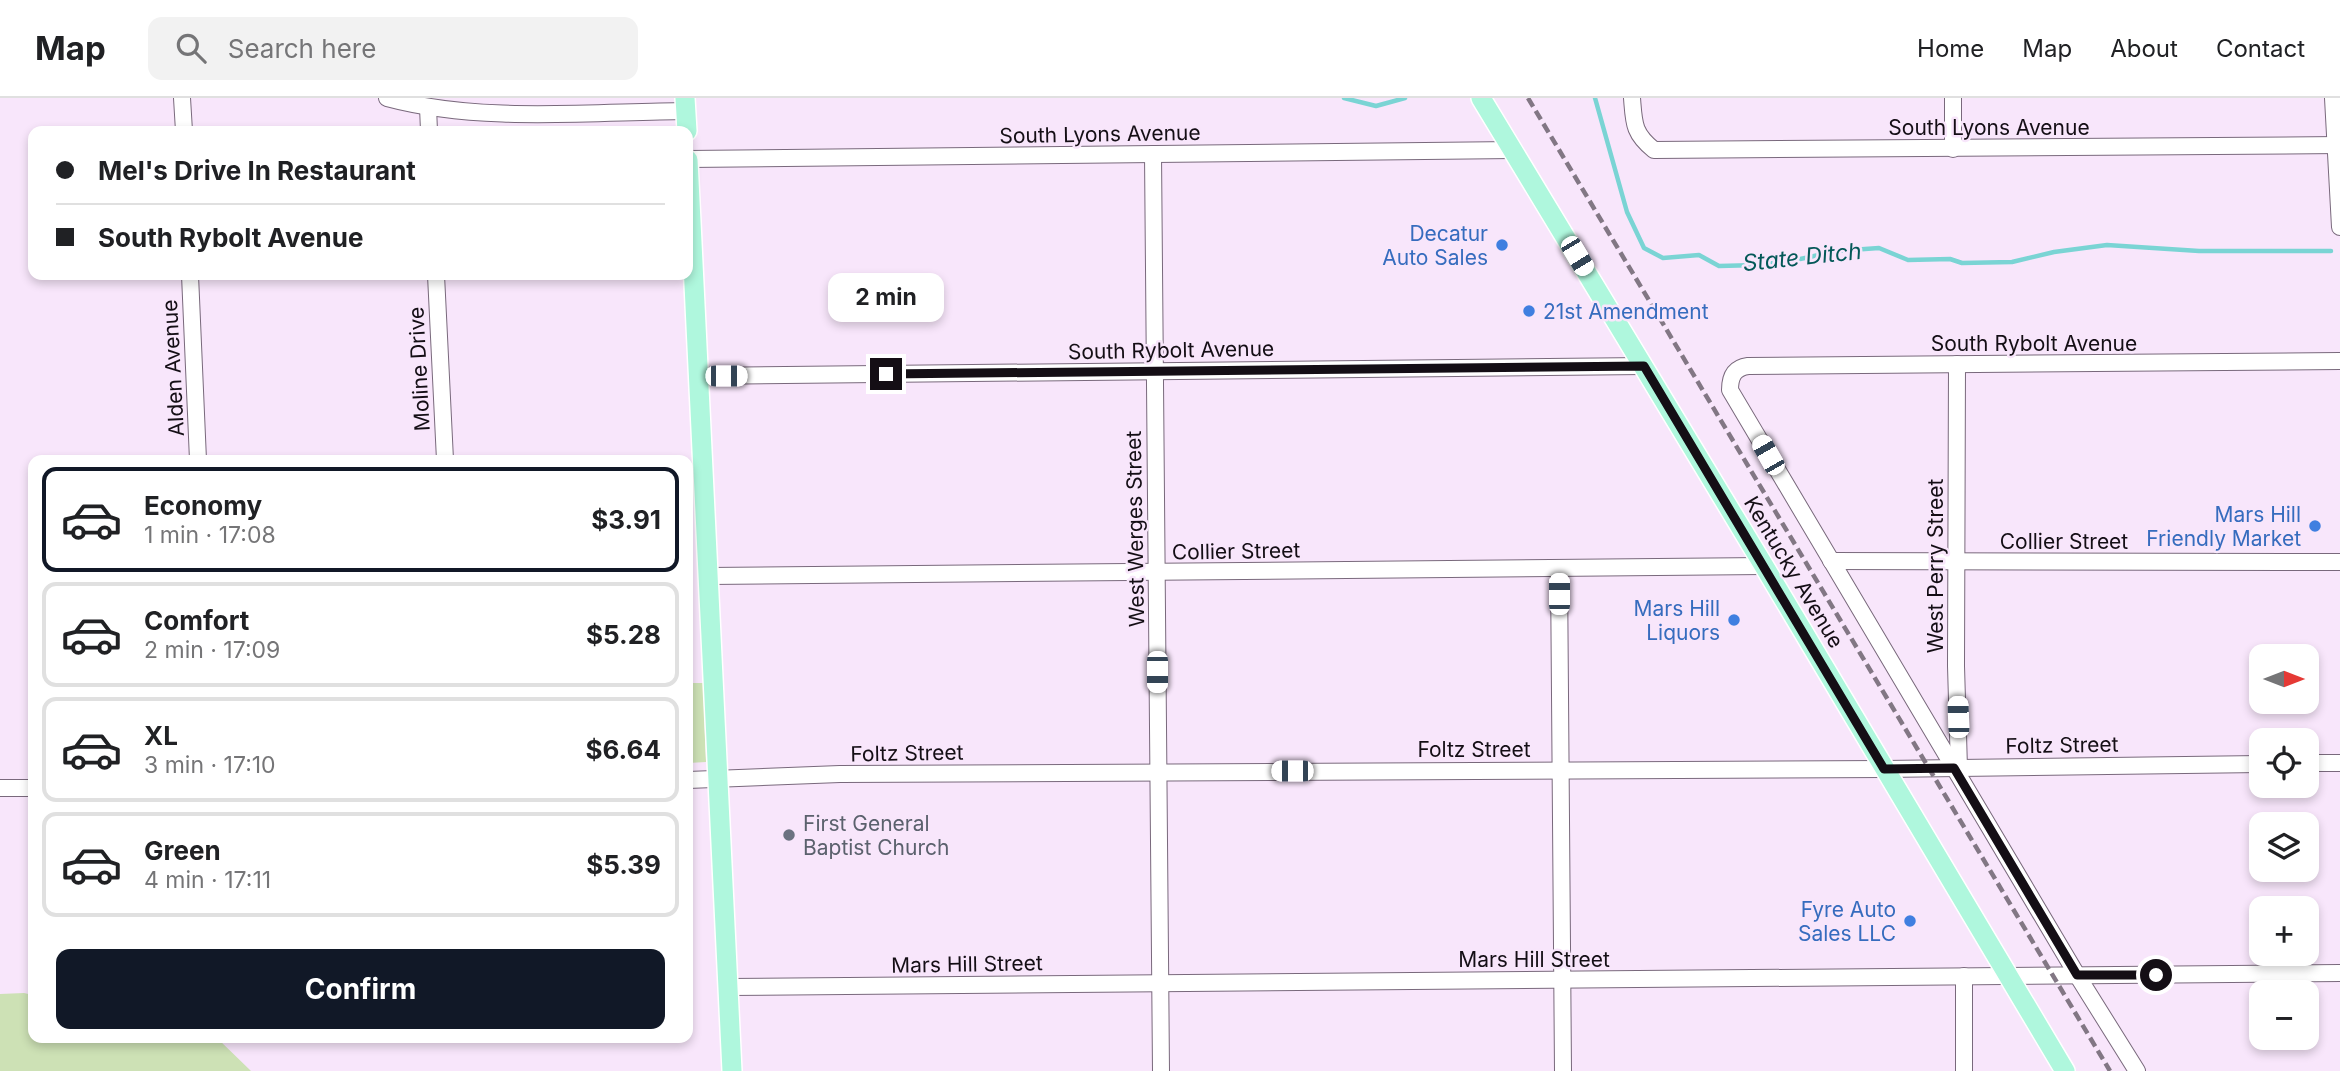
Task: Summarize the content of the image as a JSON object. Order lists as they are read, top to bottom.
{
  "streets": {
    "main road": ["Kentucky Avenue"],
    "street": [
      "South Lyons Avenue",
      "South Rybolt Avenue",
      "Alden Avenue",
      "Moline Drive",
      "West Werges Street",
      "Collier Street",
      "West Perry Street",
      "Foltz Street",
      "Mars Hill Street"
    ]
  },
  "crossings": [
    ["South Lyons Avenue", "West Werges Street"],
    ["South Lyons Avenue", "Kentucky Avenue"],
    ["South Rybolt Avenue", "West Werges Street"],
    ["South Rybolt Avenue", "Collier Street"],
    ["South Rybolt Avenue", "West Perry Street"],
    ["South Rybolt Avenue", "Kentucky Avenue"],
    ["West Werges Street", "Collier Street"],
    ["West Werges Street", "Foltz Street"],
    ["West Werges Street", "Mars Hill Street"],
    ["Collier Street", "West Perry Street"],
    ["Collier Street", "Kentucky Avenue"],
    ["West Perry Street", "Foltz Street"],
    ["Kentucky Avenue", "Foltz Street"],
    ["Kentucky Avenue", "Mars Hill Street"]
  ],
  "water": ["State Ditch"],
  "places": [
    "Decatur Auto Sales",
    "21st Amendment",
    "Mars Hill Friendly Market",
    "Mars Hill Liquors",
    "First General Baptist Church",
    "Fyre Auto Sales LLC"
  ],
  "north": "right",
  "page": {
    "header": "Map",
    "search": "Search here",
    "nav": [
      "Home",
      "Map",
      "About",
      "Contact"
    ],
    "banner": ["Mel's Drive In Restaurant", "South Rybolt Avenue"],
    "bubble": "2 min",
    "list": [
      {
        "name": "Economy",
        "note": "1 min · 17:08",
        "value": "$3.91"
      },
      {
        "name": "Comfort",
        "note": "2 min · 17:09",
        "value": "$5.28"
      },
      {
        "name": "XL",
        "note": "3 min · 17:10",
        "value": "$6.64"
      },
      {
        "name": "Green",
        "note": "4 min · 17:11",
        "value": "$5.39"
      }
    ],
    "map_buttons": ["+", "−"],
    "buttons": "Confirm"
  }
}
